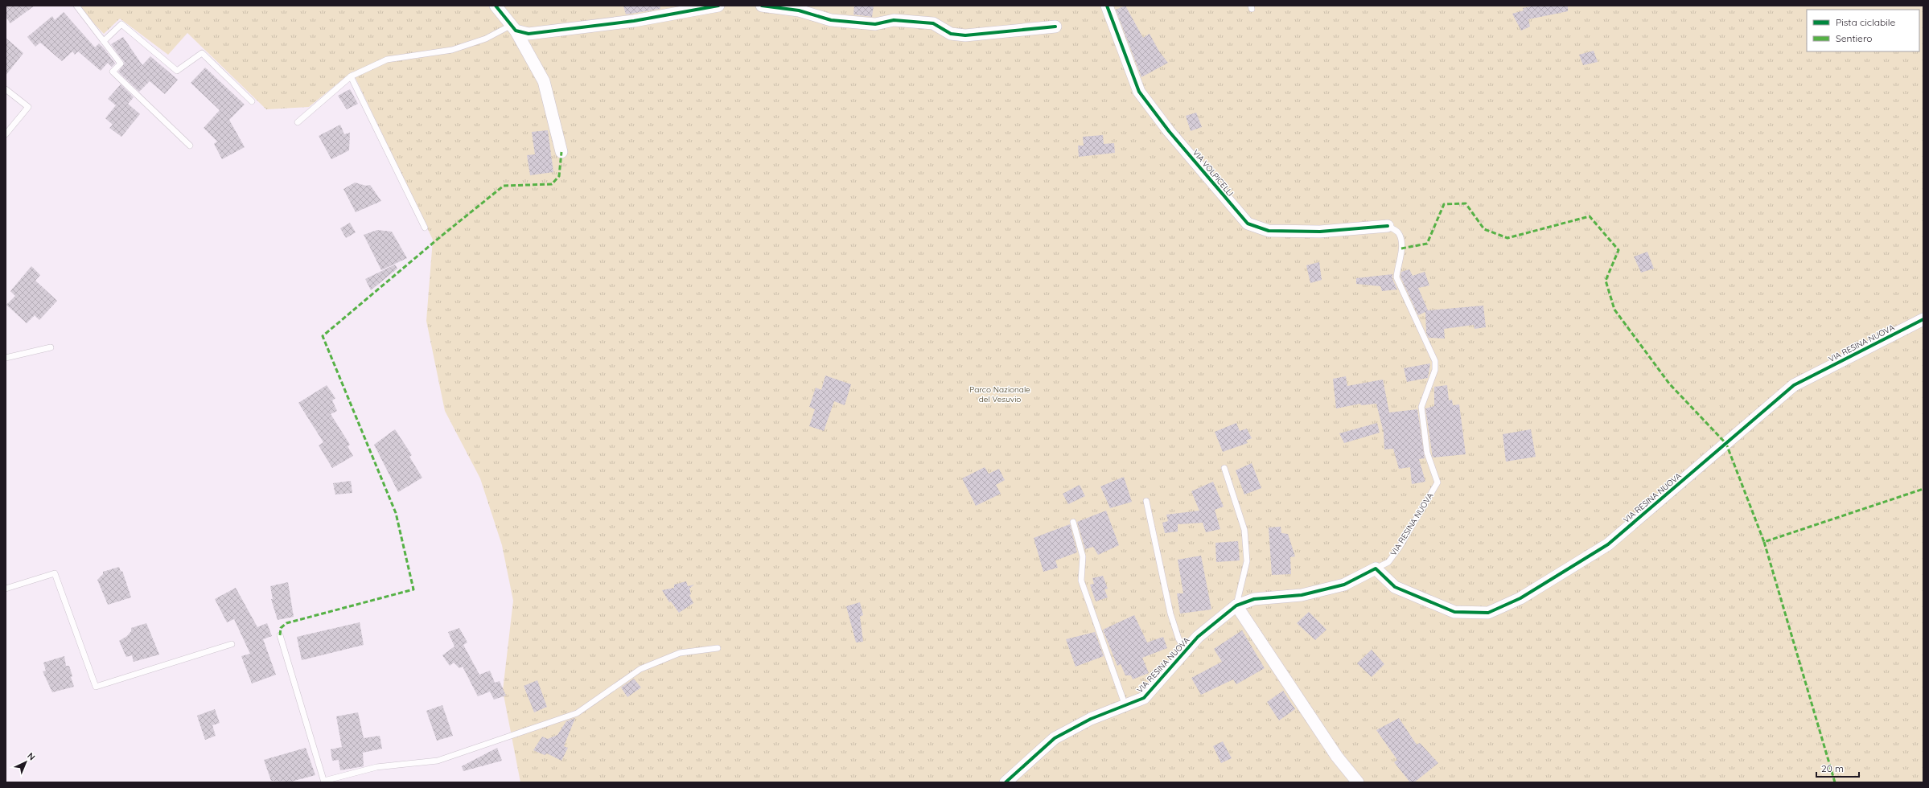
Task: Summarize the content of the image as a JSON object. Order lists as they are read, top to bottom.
{
  "streets": {
    "street": ["VIA VOLPICELLI", "VIA RESINA NUOVA"]
  },
  "crossings": [
    ["VIA VOLPICELLI", "VIA RESINA NUOVA"]
  ],
  "parks": ["Parco Nazionale del Vesuvio"],
  "legend": ["Pista ciclabile", "Sentiero"],
  "scale_bar": "20 m",
  "north": "top right"
}
